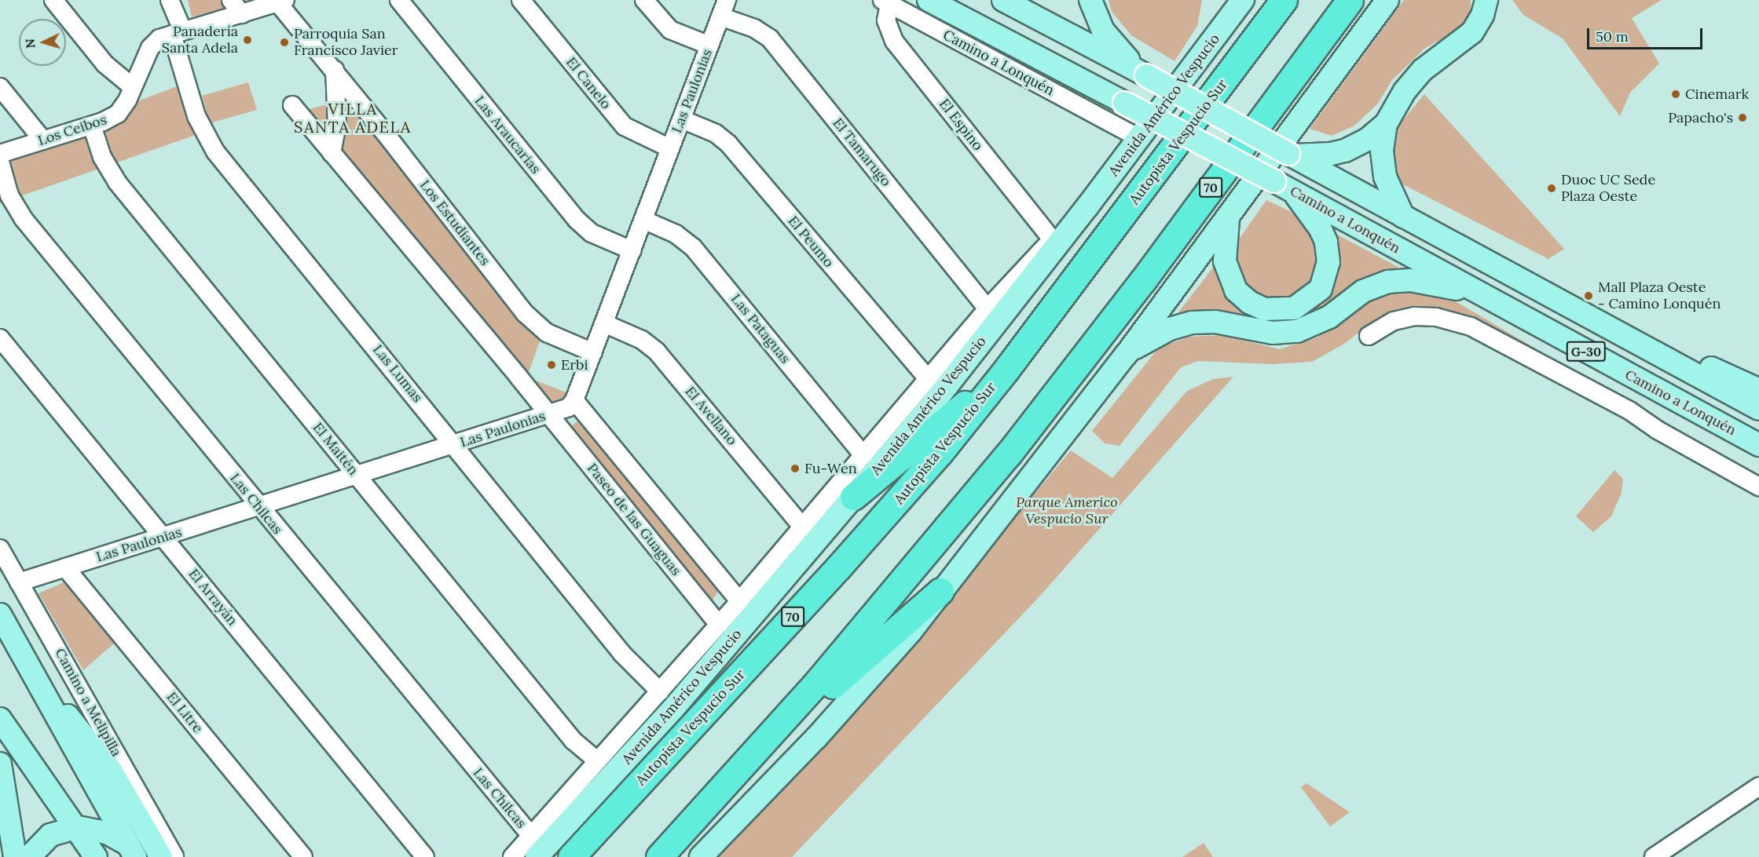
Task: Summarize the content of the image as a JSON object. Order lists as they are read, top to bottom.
{
  "streets": {
    "highway": ["Autopista Vespucio Sur", "70"],
    "main road": ["Camino a Lonquén", "Avenida Américo Vespucio", "G-30"],
    "street": [
      "El Canelo",
      "Las Paulonias",
      "El Espino",
      "Los Ceibos",
      "Las Araucarias",
      "El Tamarugo",
      "Los Estudiantes",
      "El Peumo",
      "Las Pataguas",
      "Las Lumas",
      "El Avellano",
      "El Maitén",
      "Las Chilcas",
      "Paseo de las Guaguas",
      "El Arrayán",
      "Camino a Melipilla",
      "El Litre"
    ]
  },
  "crossings": [
    ["Camino a Lonquén", "Avenida Américo Vespucio"],
    ["Camino a Lonquén", "El Espino"],
    ["El Canelo", "Las Paulonias"],
    ["Las Paulonias", "Las Araucarias"],
    ["Las Paulonias", "El Tamarugo"],
    ["Las Paulonias", "Los Estudiantes"],
    ["Las Paulonias", "El Peumo"],
    ["Las Paulonias", "Las Pataguas"],
    ["Las Paulonias", "Las Lumas"],
    ["Las Paulonias", "El Avellano"],
    ["Las Paulonias", "El Maitén"],
    ["Las Paulonias", "Las Chilcas"],
    ["Las Paulonias", "Paseo de las Guaguas"],
    ["Las Paulonias", "El Arrayán"],
    ["Las Paulonias", "Camino a Melipilla"],
    ["Las Paulonias", "El Litre"],
    ["Avenida Américo Vespucio", "El Espino"],
    ["Avenida Américo Vespucio", "El Tamarugo"],
    ["Avenida Américo Vespucio", "El Peumo"],
    ["Avenida Américo Vespucio", "Las Pataguas"],
    ["Avenida Américo Vespucio", "Las Lumas"],
    ["Avenida Américo Vespucio", "El Avellano"],
    ["Avenida Américo Vespucio", "El Maitén"],
    ["Avenida Américo Vespucio", "Las Chilcas"],
    ["Avenida Américo Vespucio", "Paseo de las Guaguas"],
    ["Los Ceibos", "Los Estudiantes"],
    ["Los Ceibos", "Las Lumas"],
    ["Los Ceibos", "El Maitén"]
  ],
  "districts": ["VILLA SANTA ADELA"],
  "parks": ["Parque Americo Vespucio Sur"],
  "places": [
    "Panadería Santa Adela",
    "Parroquia San Francisco Javier",
    "Cinemark",
    "Papacho's",
    "Duoc UC Sede Plaza Oeste",
    "Mall Plaza Oeste - Camino Lonquén",
    "Erbi",
    "Fu-Wen"
  ],
  "scale_bar": "50 m",
  "north": "left"
}
